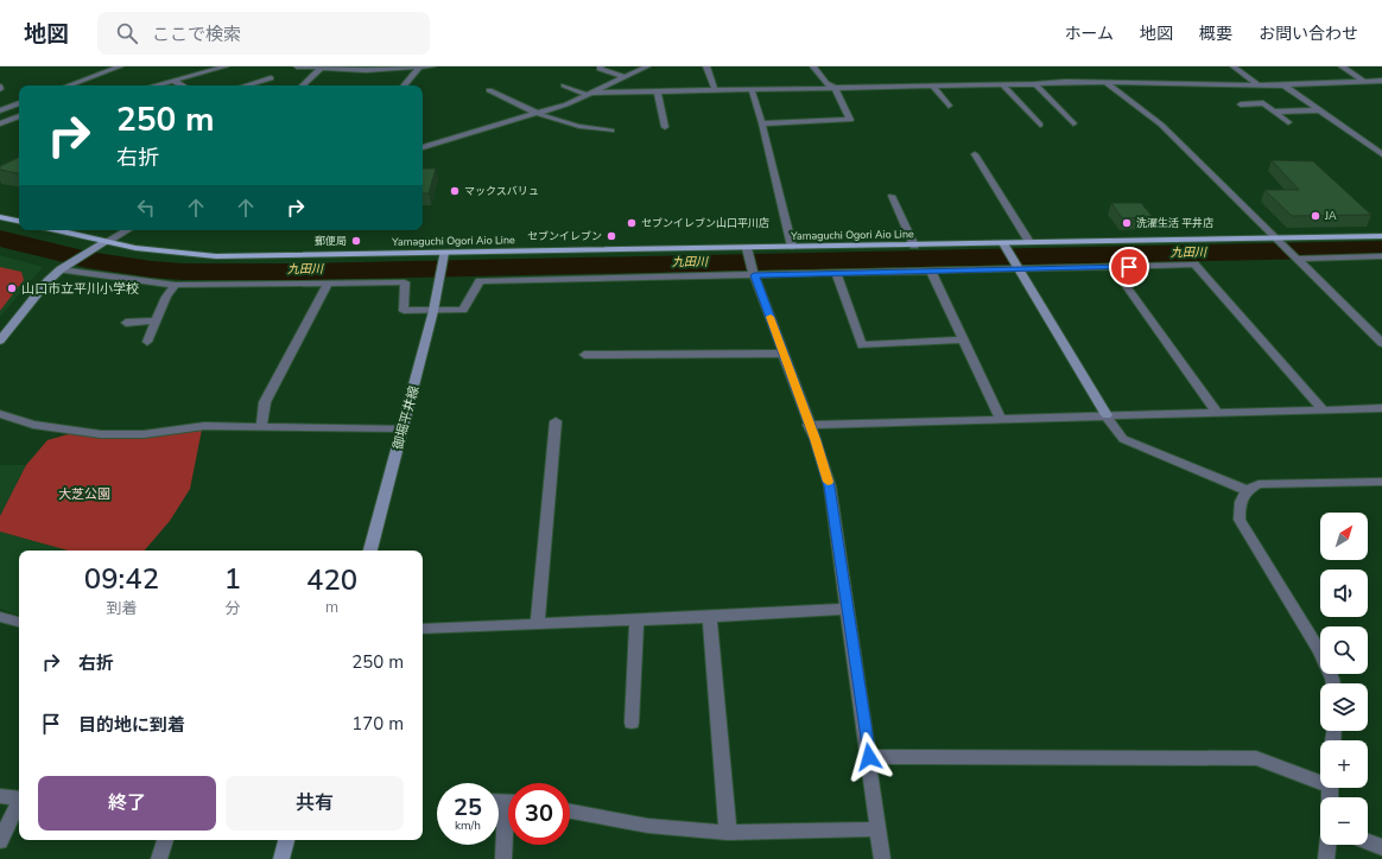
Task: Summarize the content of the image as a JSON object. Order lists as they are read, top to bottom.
{
  "streets": {
    "main road": ["Yamaguchi Ogori Aio Line"],
    "street": ["御堀平井線"]
  },
  "crossings": [
    ["Yamaguchi Ogori Aio Line", "御堀平井線"]
  ],
  "water": ["九田川"],
  "parks": ["大芝公園"],
  "places": [
    "マックスバリュ",
    "JA",
    "セブンイレブン山口平川店",
    "洗濯生活 平井店",
    "セブンイレブン",
    "郵便局",
    "山口市立平川小学校"
  ],
  "north": "top right",
  "page": {
    "header": "地図",
    "search": "ここで検索",
    "nav": [
      "ホーム",
      "地図",
      "概要",
      "お問い合わせ"
    ],
    "turn": ["250 m", "右折"],
    "map_buttons": ["+", "−"],
    "eta": [
      "09:42",
      "到着",
      "1",
      "分",
      "420",
      "m"
    ],
    "list": [
      {
        "name": "右折",
        "value": "250 m"
      },
      {
        "name": "目的地に到着",
        "value": "170 m"
      }
    ],
    "buttons": ["終了", "共有"],
    "speed": "25 km/h",
    "limit": "30"
  }
}
